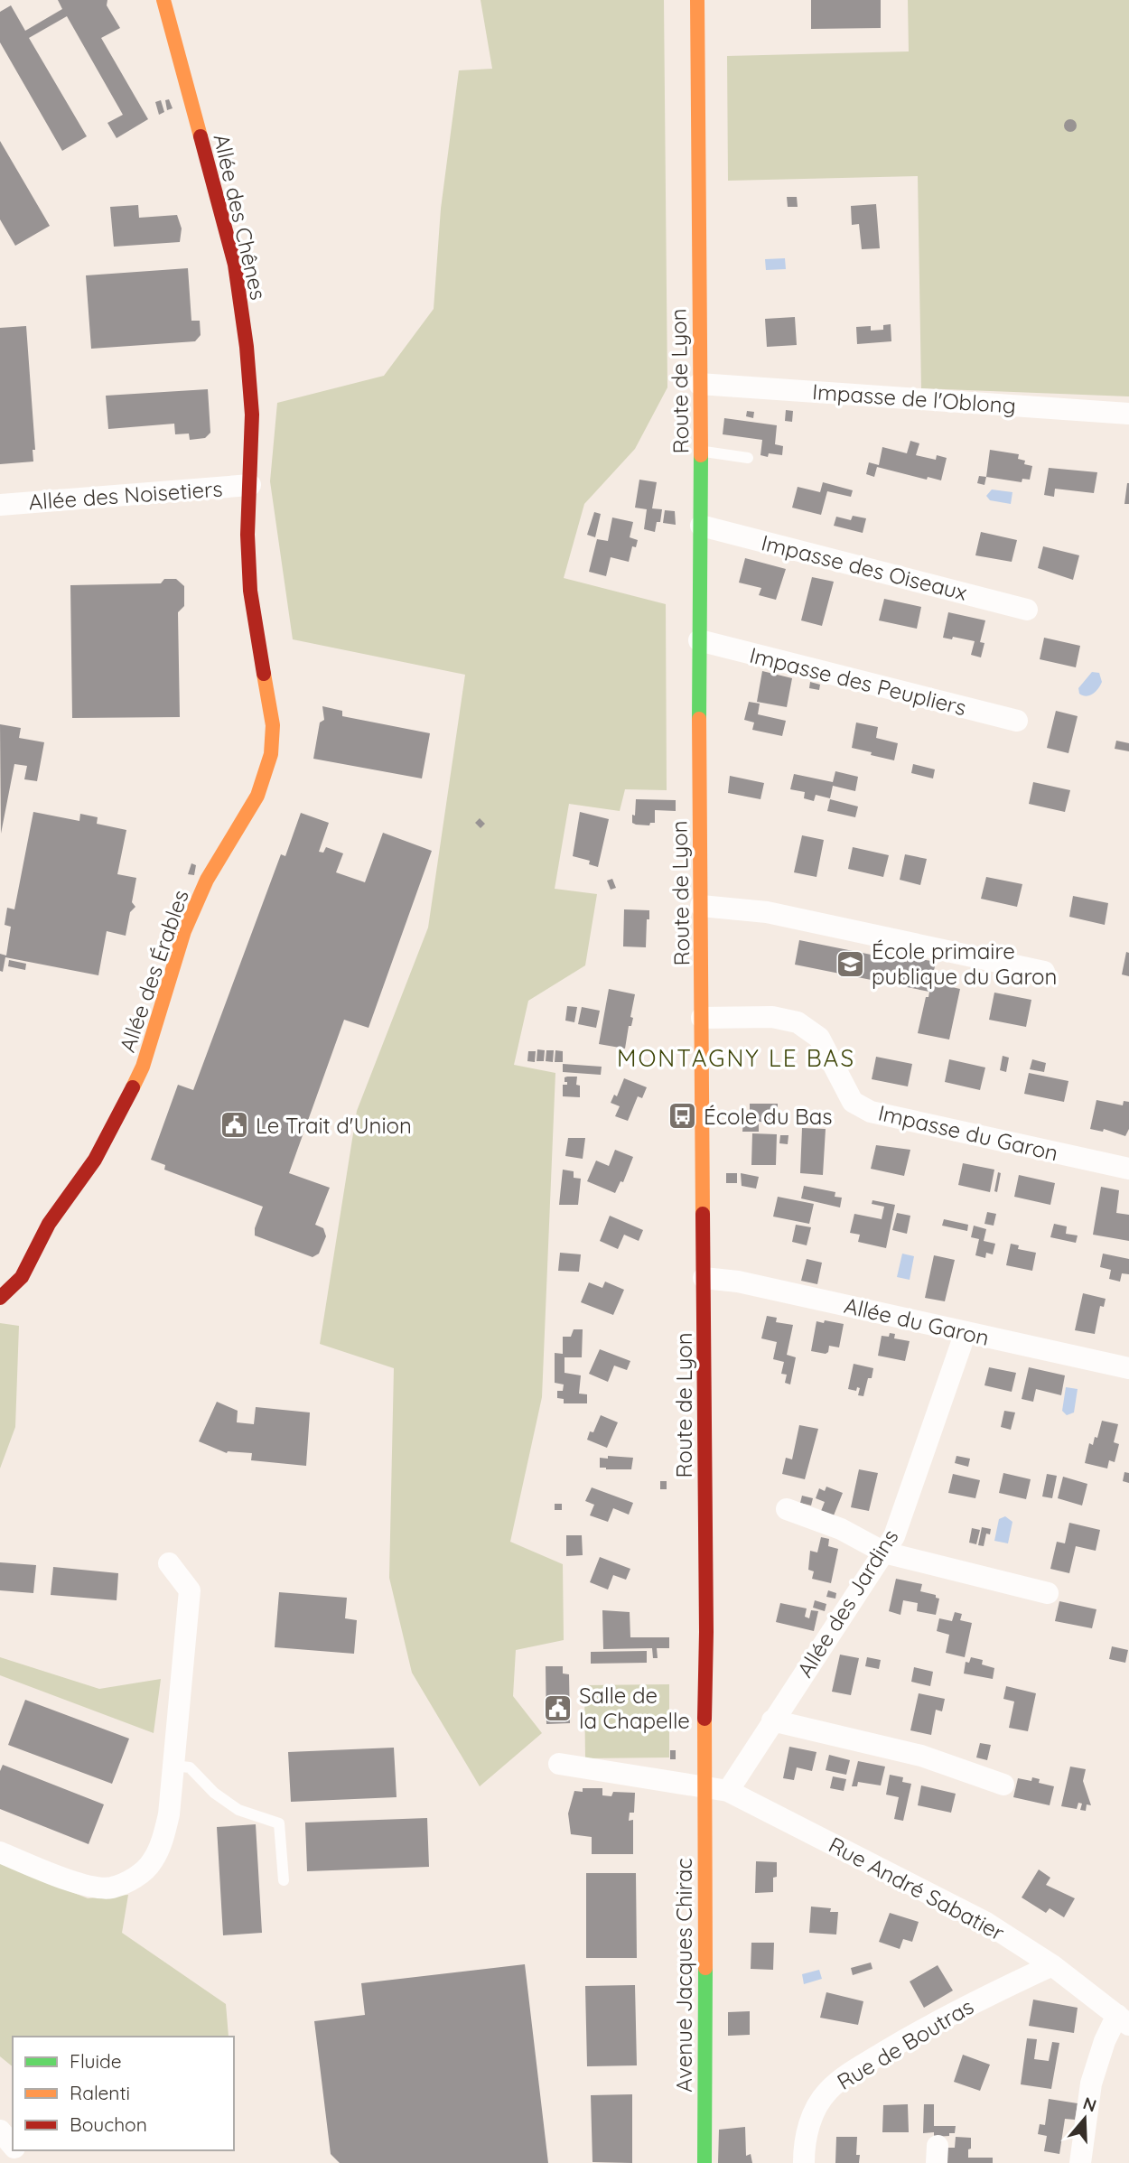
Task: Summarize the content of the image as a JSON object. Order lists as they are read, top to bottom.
{
  "streets": {
    "main road": [
      "Allée des Chênes",
      "Route de Lyon",
      "Allée des Érables",
      "Avenue Jacques Chirac"
    ],
    "street": [
      "Impasse de l'Oblong",
      "Allée des Noisetiers",
      "Impasse des Oiseaux",
      "Impasse des Peupliers",
      "Impasse du Garon",
      "Allée du Garon",
      "Allée des Jardins",
      "Rue André Sabatier",
      "Rue de Boutras"
    ]
  },
  "crossings": [
    ["Allée des Chênes", "Allée des Noisetiers"],
    ["Allée des Chênes", "Allée des Érables"],
    ["Route de Lyon", "Impasse de l'Oblong"],
    ["Route de Lyon", "Impasse des Oiseaux"],
    ["Route de Lyon", "Impasse des Peupliers"],
    ["Route de Lyon", "Impasse du Garon"],
    ["Route de Lyon", "Allée du Garon"],
    ["Route de Lyon", "Rue André Sabatier"],
    ["Route de Lyon", "Avenue Jacques Chirac"],
    ["Allée des Noisetiers", "Allée des Érables"],
    ["Allée du Garon", "Allée des Jardins"],
    ["Allée des Jardins", "Rue André Sabatier"],
    ["Rue André Sabatier", "Avenue Jacques Chirac"],
    ["Rue André Sabatier", "Rue de Boutras"]
  ],
  "districts": ["MONTAGNY LE BAS"],
  "places": {
    "school or university": ["École primaire publique du Garon"],
    "bus stop": ["École du Bas"],
    "public building": ["Le Trait d'Union", "Salle de la Chapelle"]
  },
  "legend": ["Fluide", "Ralenti", "Bouchon"],
  "north": "top"
}
